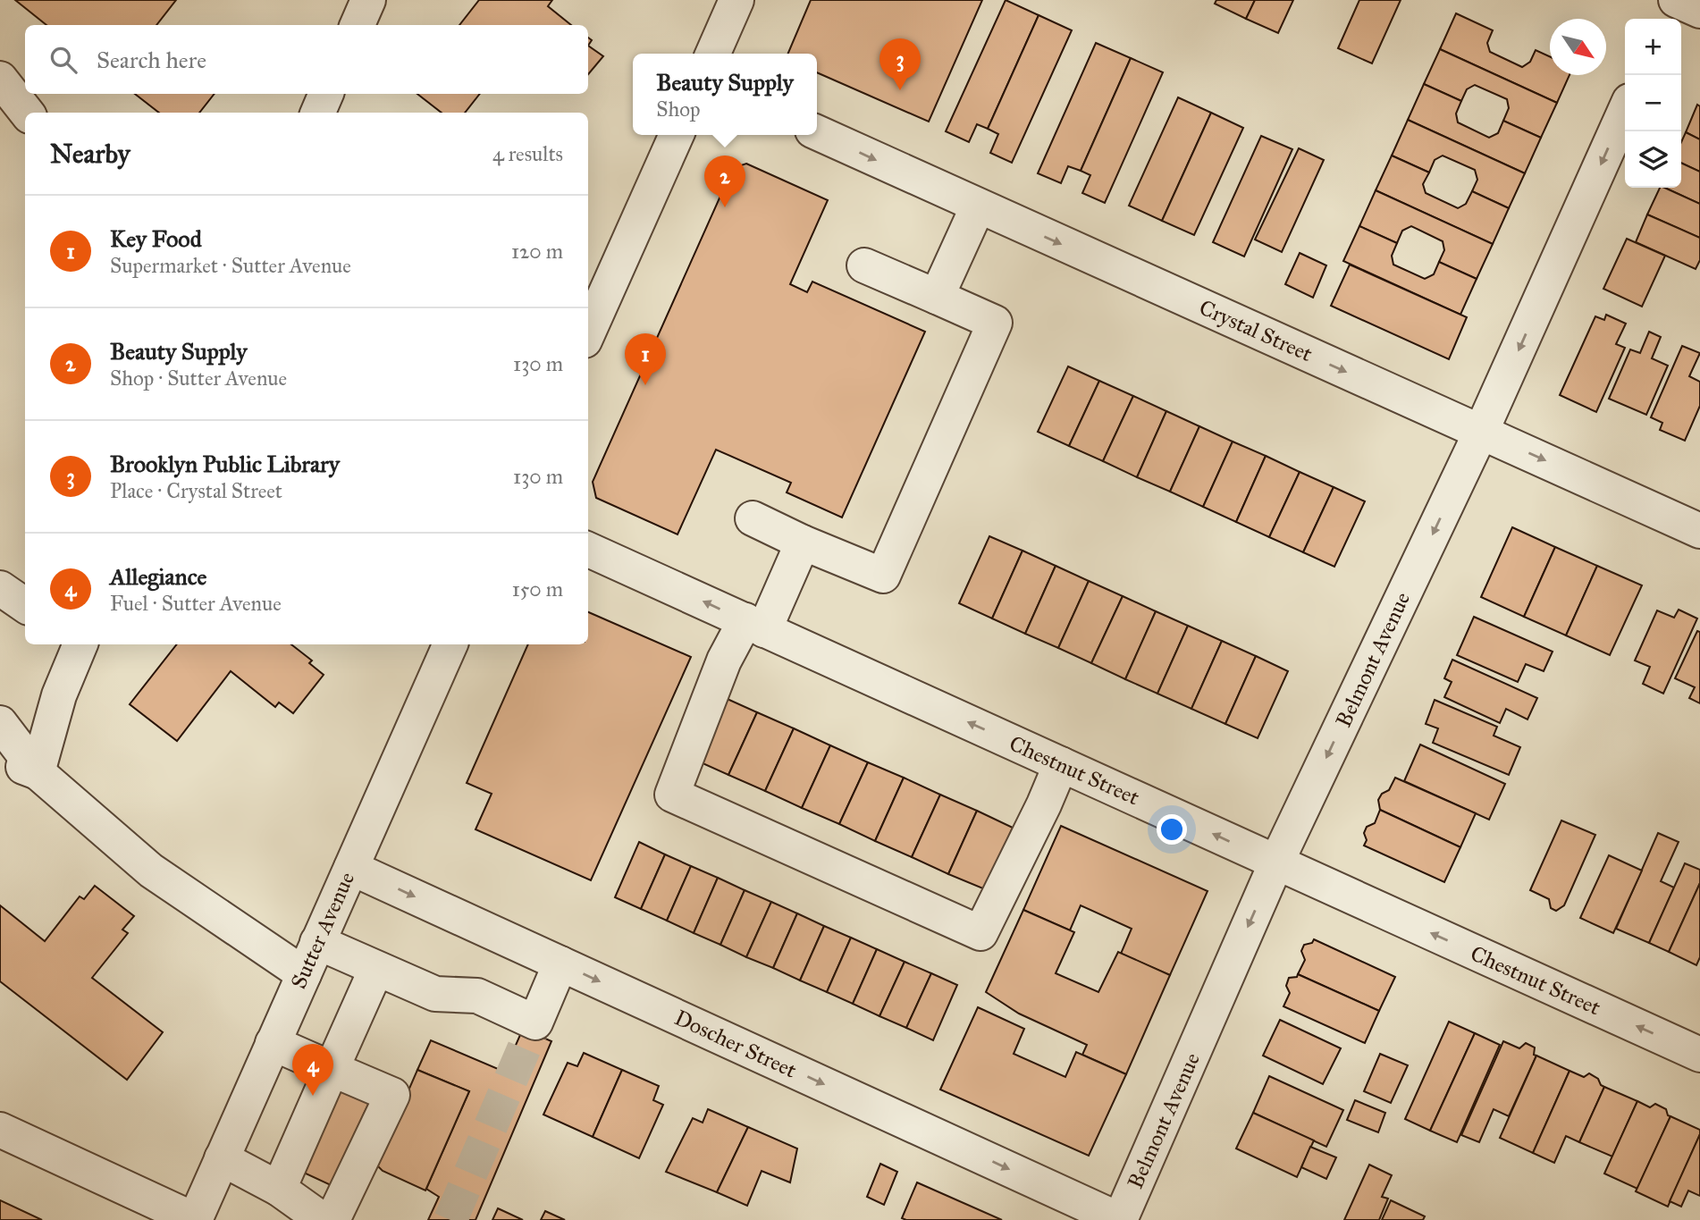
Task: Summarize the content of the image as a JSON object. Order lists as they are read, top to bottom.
{
  "streets": {
    "street": [
      "Crystal Street",
      "Belmont Avenue",
      "Chestnut Street",
      "Sutter Avenue",
      "Doscher Street"
    ]
  },
  "crossings": [
    ["Crystal Street", "Belmont Avenue"],
    ["Belmont Avenue", "Chestnut Street"],
    ["Belmont Avenue", "Doscher Street"],
    ["Sutter Avenue", "Doscher Street"]
  ],
  "one_way": [
    "Crystal Street",
    "Belmont Avenue",
    "Chestnut Street",
    "Doscher Street"
  ],
  "north": "bottom right",
  "page": {
    "map_buttons": ["+", "−"],
    "search": "Search here",
    "pins": [
      "3",
      "2",
      "1",
      "4"
    ],
    "popup": ["Beauty Supply", "Shop"],
    "heading": ["Nearby", "4 results"],
    "list": [
      {
        "mark": "1",
        "name": "Key Food",
        "note": "Supermarket · Sutter Avenue",
        "value": "120 m"
      },
      {
        "mark": "2",
        "name": "Beauty Supply",
        "note": "Shop · Sutter Avenue",
        "value": "130 m"
      },
      {
        "mark": "3",
        "name": "Brooklyn Public Library",
        "note": "Place · Crystal Street",
        "value": "130 m"
      },
      {
        "mark": "4",
        "name": "Allegiance",
        "note": "Fuel · Sutter Avenue",
        "value": "150 m"
      }
    ]
  }
}
